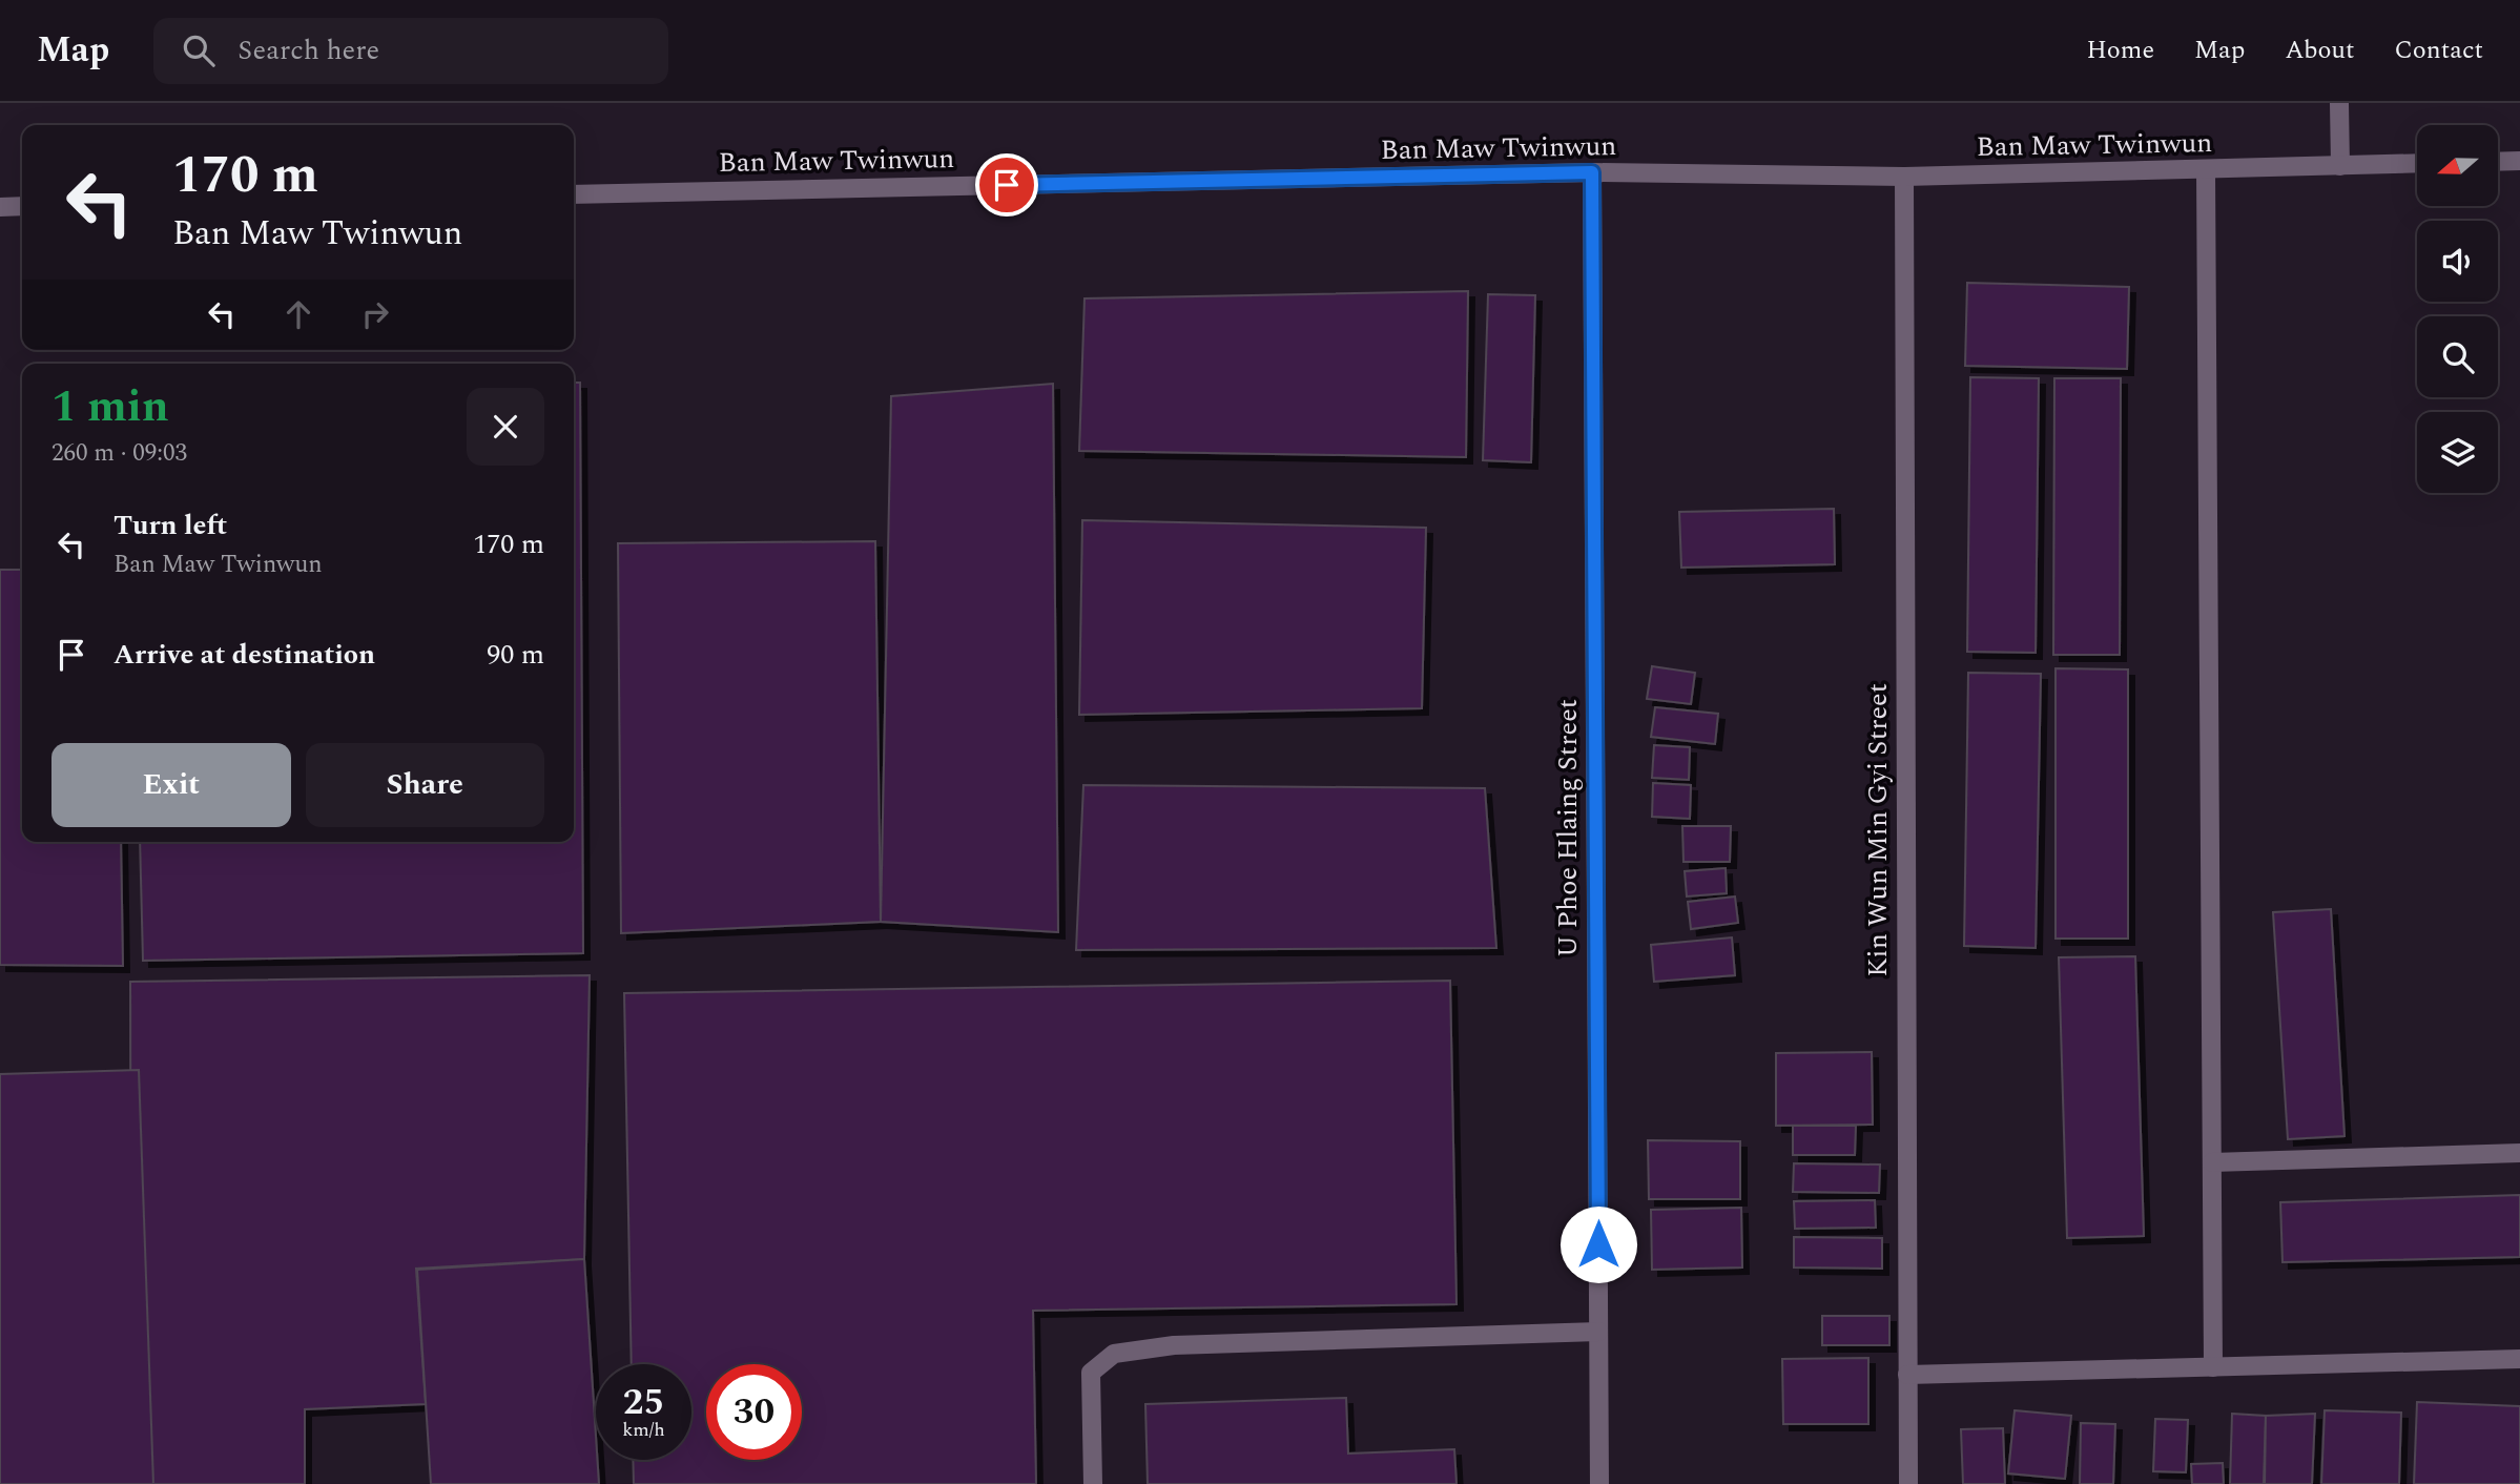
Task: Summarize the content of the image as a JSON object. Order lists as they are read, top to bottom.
{
  "streets": {
    "street": ["Ban Maw Twinwun", "U Phoe Hlaing Street", "Kin Wun Min Gyi Street"]
  },
  "crossings": [
    ["Ban Maw Twinwun", "U Phoe Hlaing Street"],
    ["Ban Maw Twinwun", "Kin Wun Min Gyi Street"]
  ],
  "north": "left",
  "page": {
    "header": "Map",
    "search": "Search here",
    "nav": [
      "Home",
      "Map",
      "About",
      "Contact"
    ],
    "turn": ["170 m", "Ban Maw Twinwun"],
    "heading": ["1 min", "260 m · 09:03"],
    "list": [
      {
        "name": "Turn left",
        "note": "Ban Maw Twinwun",
        "value": "170 m"
      },
      {
        "name": "Arrive at destination",
        "value": "90 m"
      }
    ],
    "buttons": ["Exit", "Share"],
    "speed": "25 km/h",
    "limit": "30"
  }
}
